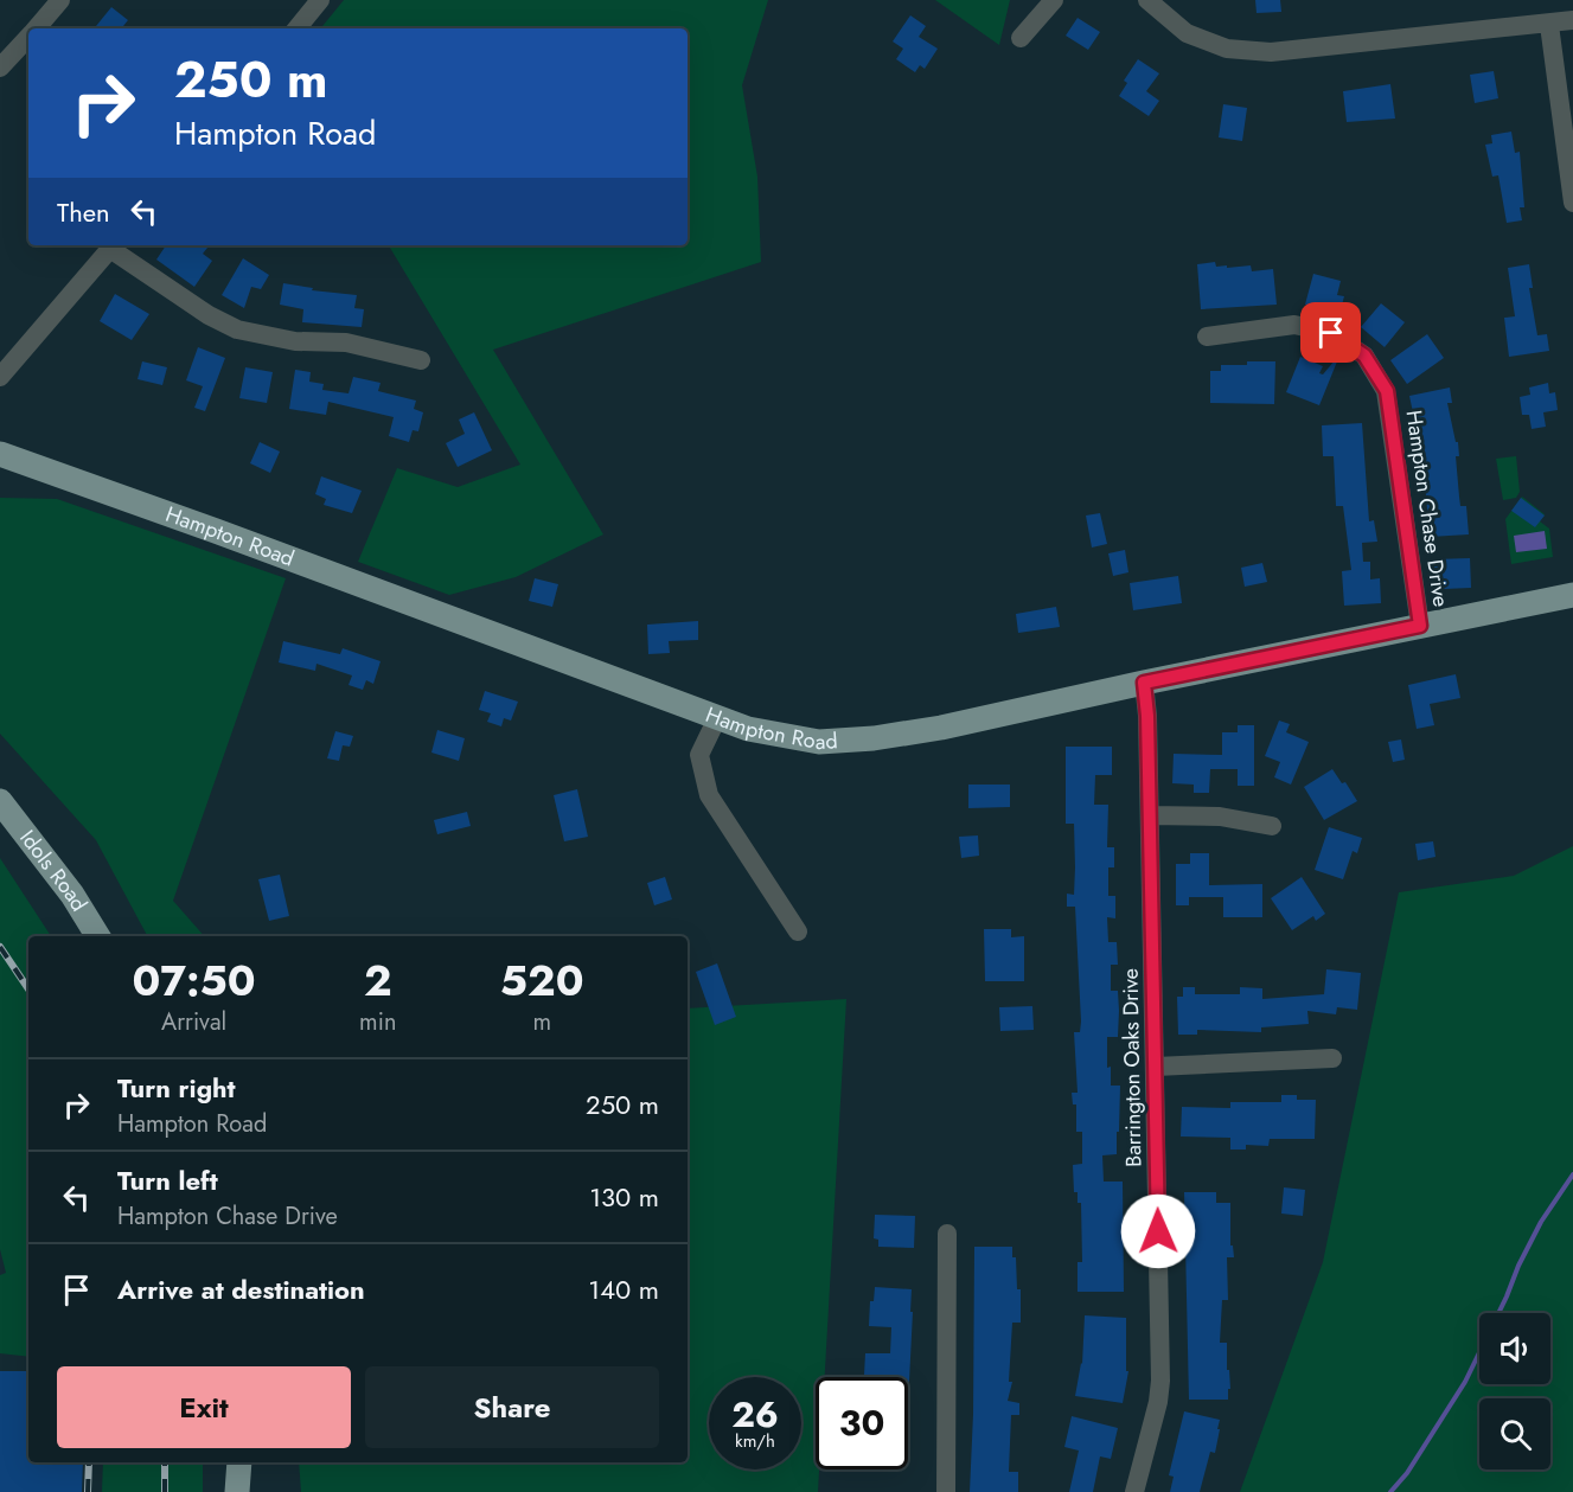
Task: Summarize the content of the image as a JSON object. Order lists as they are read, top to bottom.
{
  "streets": {
    "main road": ["Hampton Road", "Idols Road"],
    "street": ["Hampton Chase Drive", "Barrington Oaks Drive"]
  },
  "crossings": [
    ["Hampton Chase Drive", "Hampton Road"],
    ["Hampton Road", "Barrington Oaks Drive"]
  ],
  "page": {
    "turn": ["250 m", "Hampton Road"],
    "then": "Then",
    "eta": [
      "07:50",
      "Arrival",
      "2",
      "min",
      "520",
      "m"
    ],
    "list": [
      {
        "name": "Turn right",
        "note": "Hampton Road",
        "value": "250 m"
      },
      {
        "name": "Turn left",
        "note": "Hampton Chase Drive",
        "value": "130 m"
      },
      {
        "name": "Arrive at destination",
        "value": "140 m"
      }
    ],
    "buttons": ["Exit", "Share"],
    "speed": "26 km/h",
    "limit": "30"
  }
}
